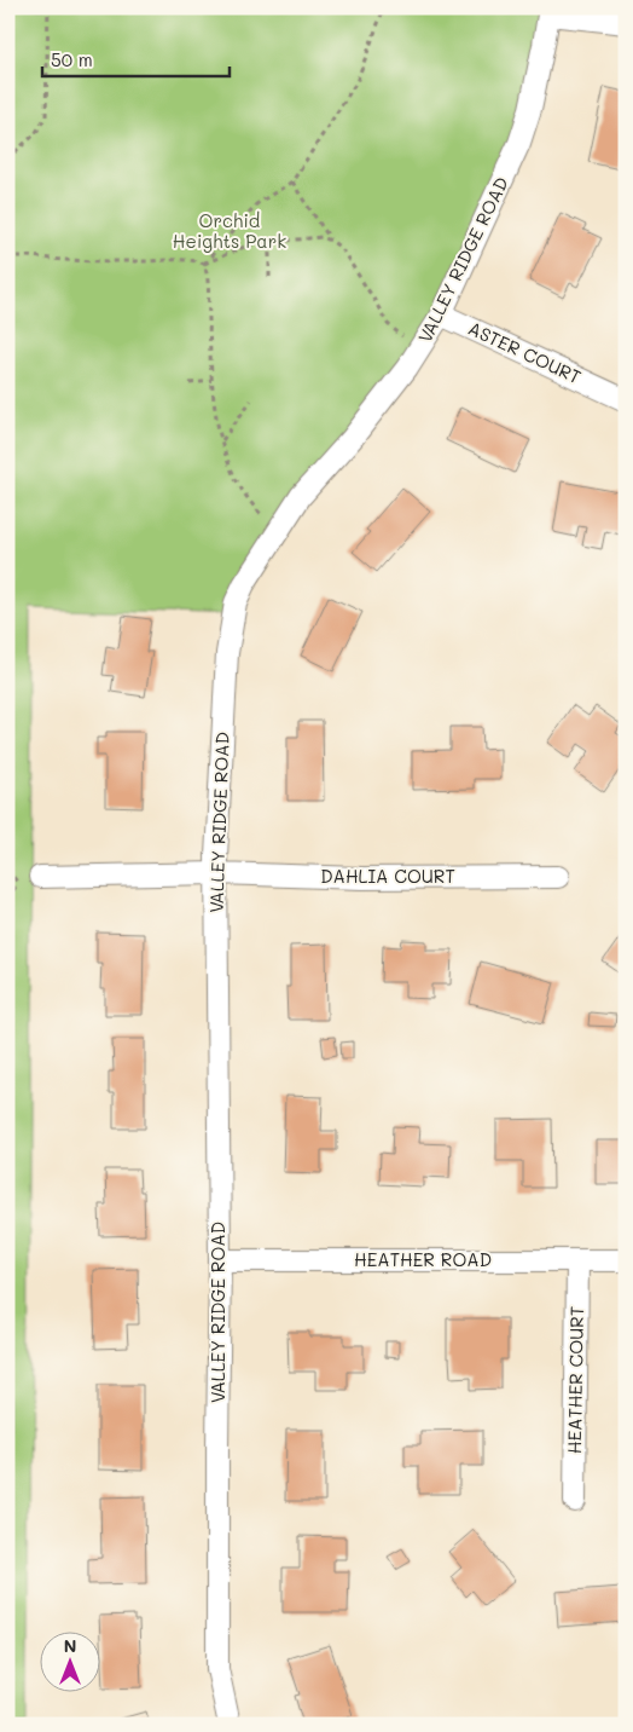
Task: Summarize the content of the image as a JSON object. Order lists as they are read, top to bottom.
{
  "streets": {
    "street": [
      "VALLEY RIDGE ROAD",
      "ASTER COURT",
      "DAHLIA COURT",
      "HEATHER ROAD",
      "HEATHER COURT"
    ]
  },
  "crossings": [
    ["VALLEY RIDGE ROAD", "ASTER COURT"],
    ["VALLEY RIDGE ROAD", "DAHLIA COURT"],
    ["VALLEY RIDGE ROAD", "HEATHER ROAD"],
    ["HEATHER ROAD", "HEATHER COURT"]
  ],
  "parks": ["Orchid Heights Park"],
  "scale_bar": "50 m",
  "north": "top"
}
